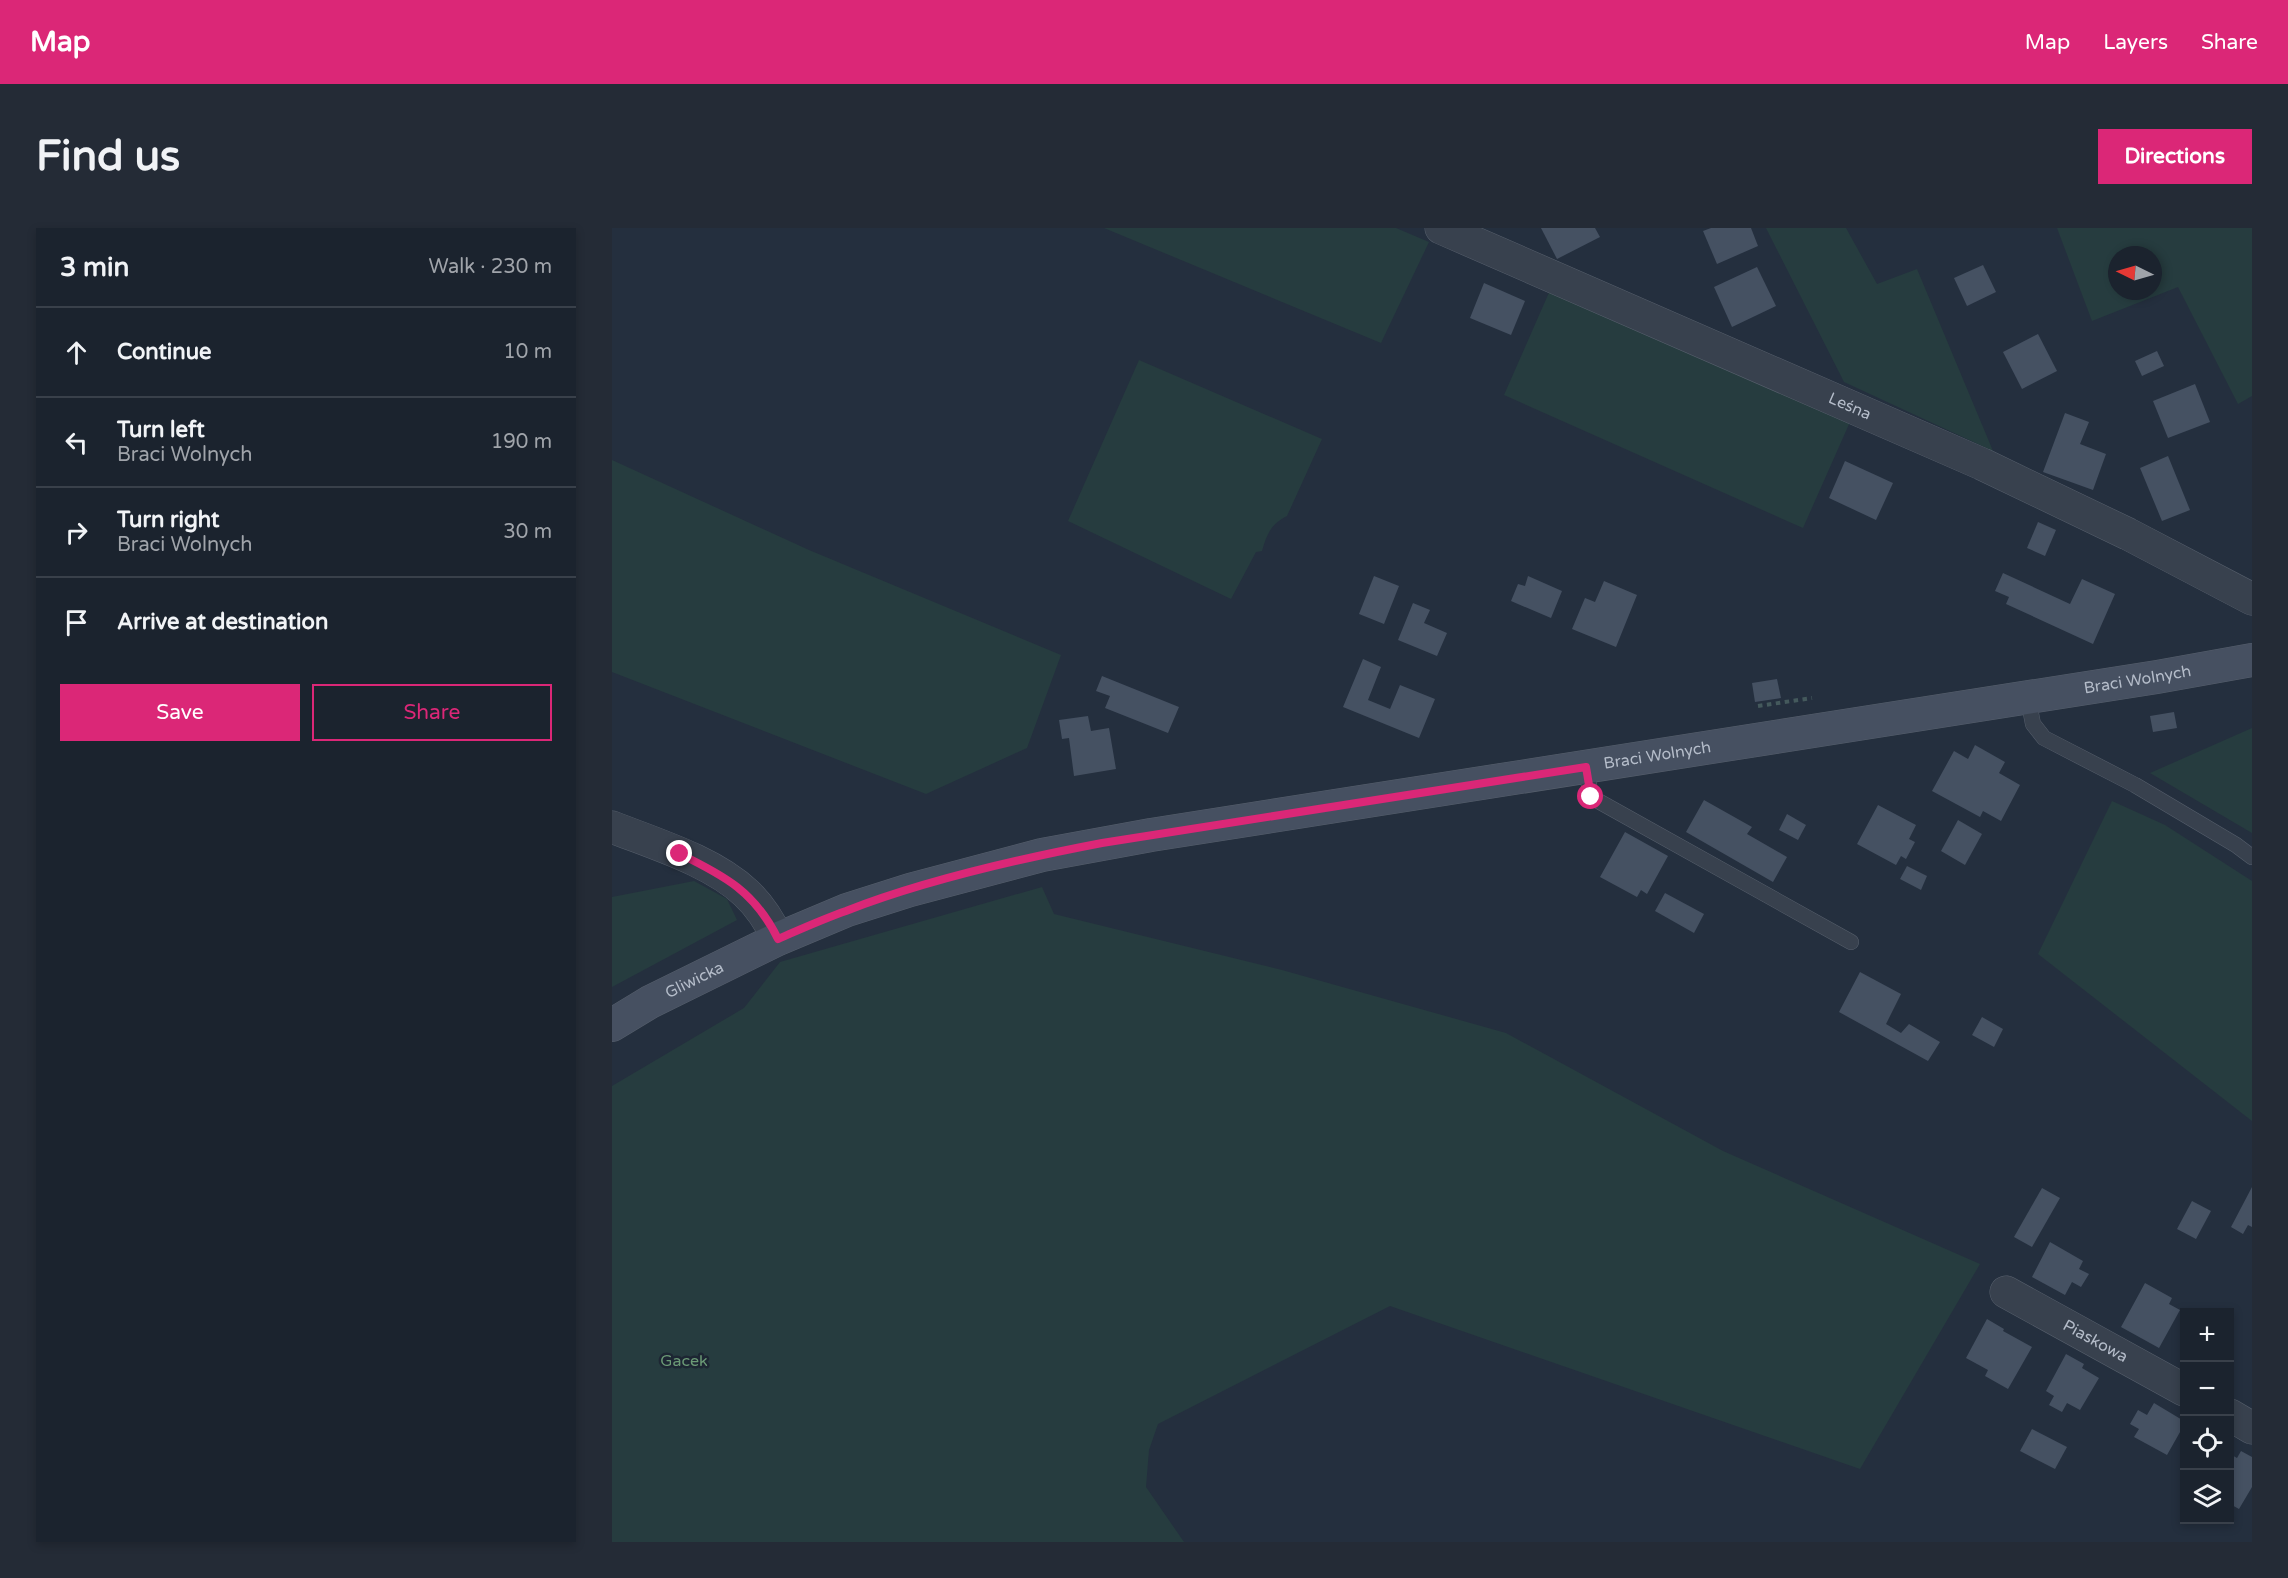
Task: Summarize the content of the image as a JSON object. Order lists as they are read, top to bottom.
{
  "streets": {
    "main road": ["Braci Wolnych", "Gliwicka"],
    "street": ["Leśna", "Piaskowa"]
  },
  "crossings": [
    ["Braci Wolnych", "Gliwicka"]
  ],
  "parks": ["Gacek"],
  "north": "left",
  "page": {
    "header": "Map",
    "nav": ["Map", "Layers", "Share"],
    "buttons": [
      "Directions",
      ["Save", "Share"]
    ],
    "title": "Find us",
    "heading": ["3 min", "Walk · 230 m"],
    "list": [
      ["Continue", "10 m"],
      ["Turn left", "Braci Wolnych", "190 m"],
      ["Turn right", "Braci Wolnych", "30 m"],
      "Arrive at destination"
    ],
    "map_buttons": ["+", "−"]
  }
}
